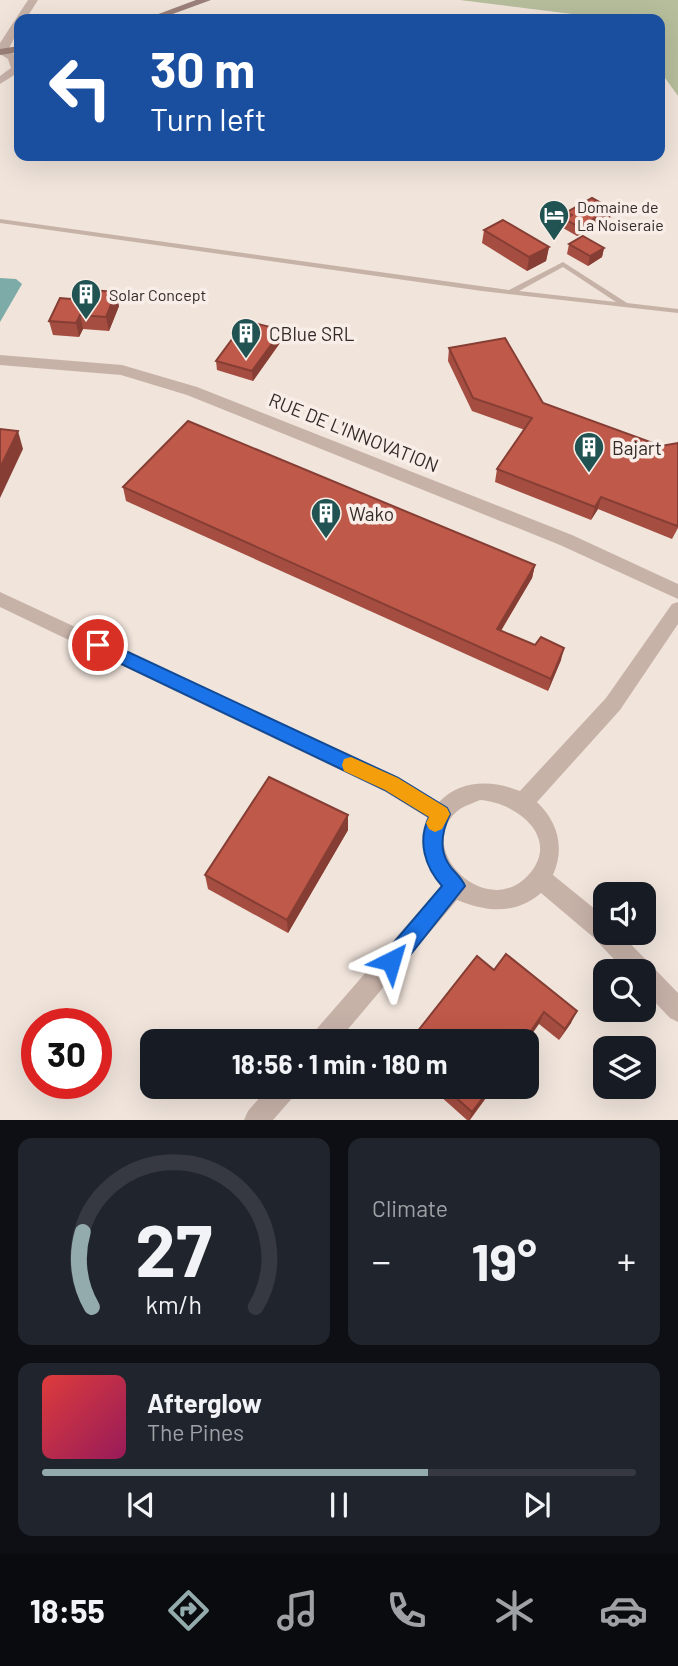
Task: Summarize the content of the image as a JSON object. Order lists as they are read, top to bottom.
{
  "streets": {
    "street": ["RUE DE L'INNOVATION"]
  },
  "places": {
    "hotel": ["Domaine de La Noiseraie"],
    "building": [
      "Solar Concept",
      "CBlue SRL",
      "Bajart",
      "Wako"
    ]
  },
  "page": {
    "turn": ["30 m", "Turn left"],
    "limit": "30",
    "trip": "18:56 · 1 min · 180 m",
    "tile": "Climate",
    "heat": ["−", "19°", "+"],
    "song": ["Afterglow", "The Pines"],
    "tabs": "18:55",
    "gauge": ["27", "km/h"]
  }
}
